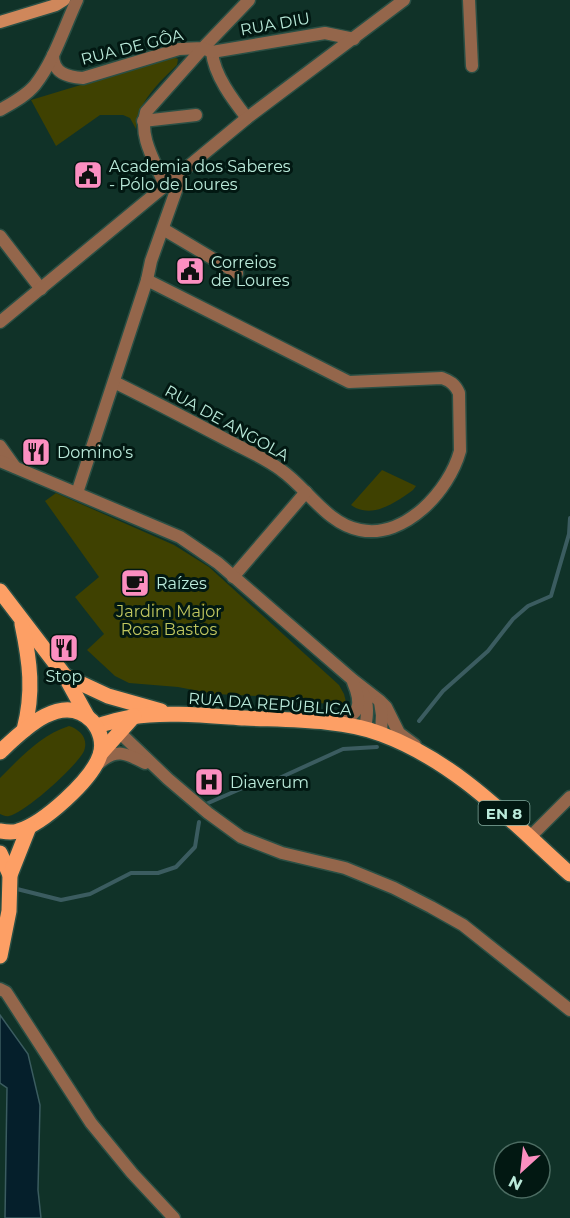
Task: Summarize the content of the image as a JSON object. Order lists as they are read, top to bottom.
{
  "streets": {
    "main road": ["RUA DA REPÚBLICA", "EN 8"],
    "street": ["RUA DIU", "RUA DE GÔA", "RUA DE ANGOLA"]
  },
  "crossings": [
    ["RUA DIU", "RUA DE GÔA"],
    ["RUA DA REPÚBLICA", "EN 8"]
  ],
  "parks": ["Jardim Major Rosa Bastos"],
  "places": {
    "public building": ["Academia dos Saberes - Pólo de Loures", "Correios de Loures"],
    "restaurant": ["Domino's", "Stop"],
    "cafe": ["Raízes"],
    "hospital": ["Diaverum"]
  },
  "north": "bottom left"
}
